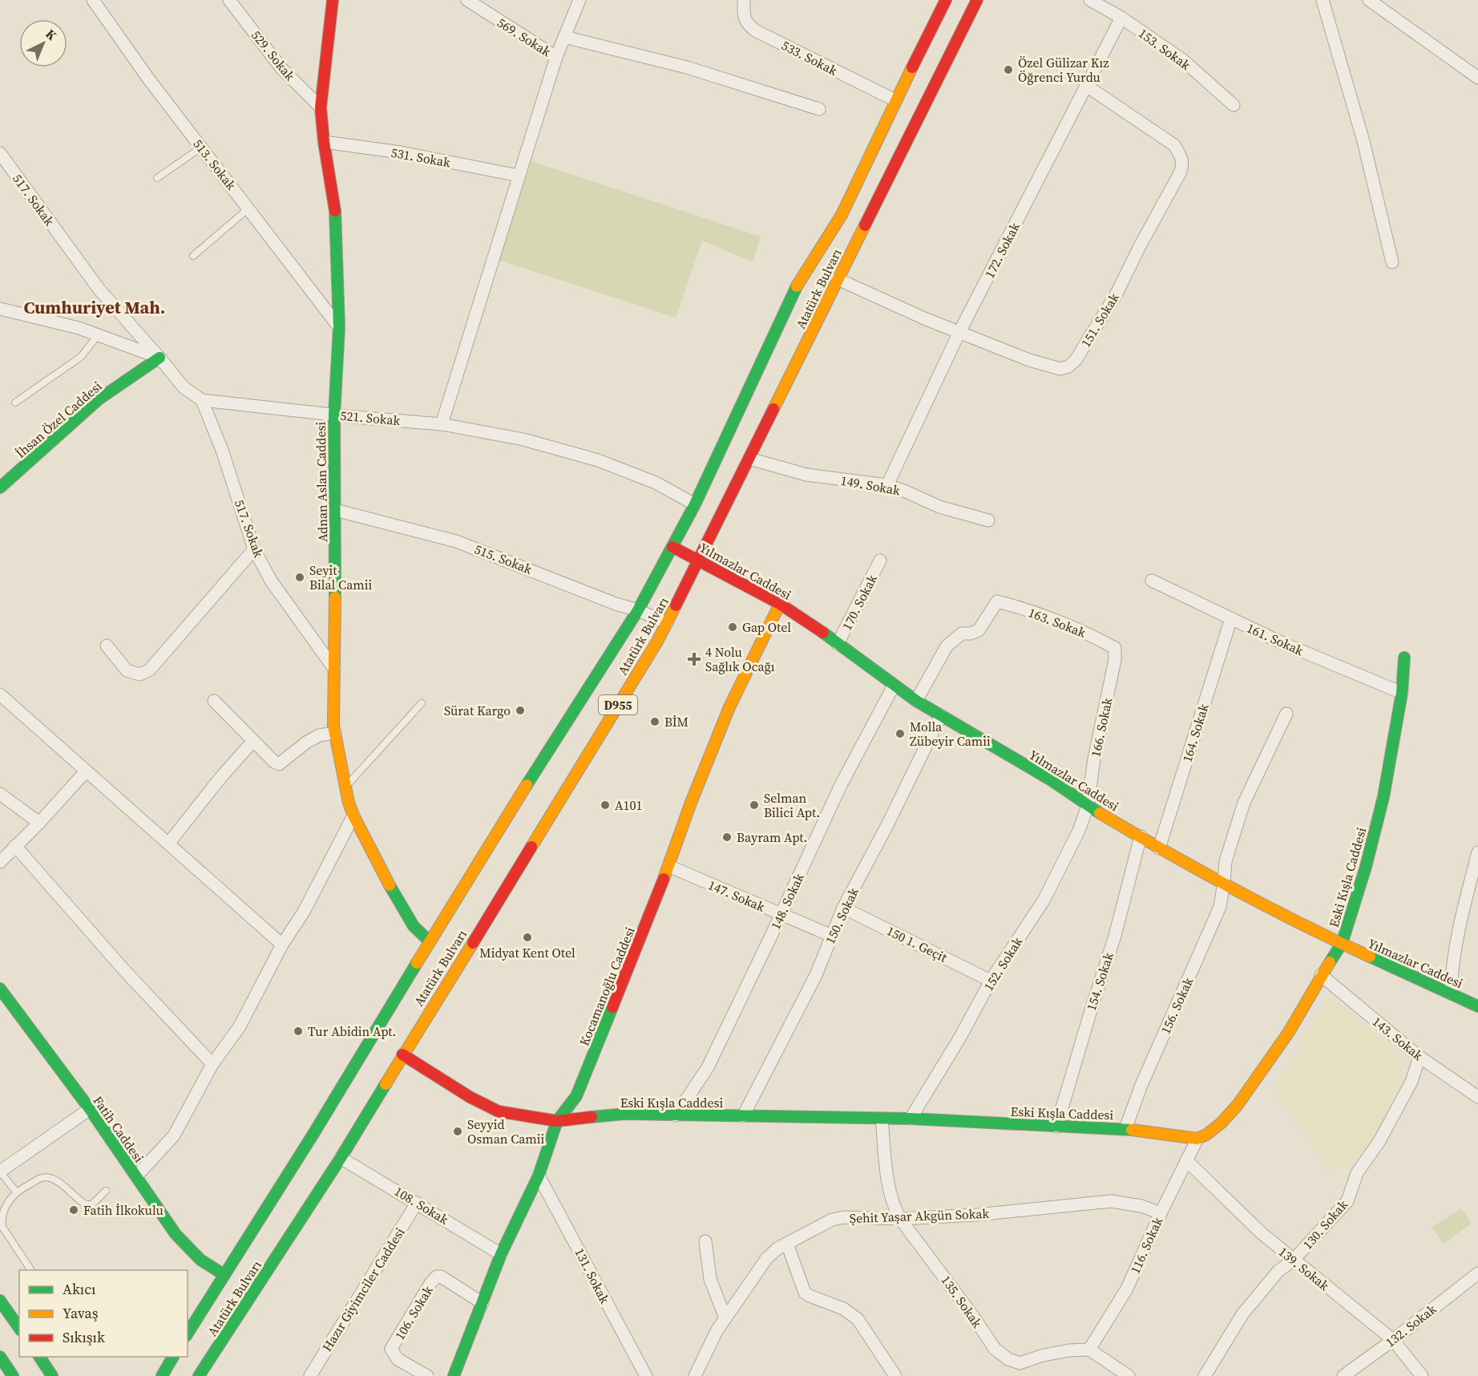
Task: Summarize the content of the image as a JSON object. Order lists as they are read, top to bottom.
{
  "streets": {
    "street": [
      "569. Sokak",
      "153. Sokak",
      "529. Sokak",
      "533. Sokak",
      "531. Sokak",
      "513. Sokak",
      "517. Sokak",
      "172. Sokak",
      "Atatürk Bulvarı",
      "151. Sokak",
      "521. Sokak",
      "İhsan Özel Caddesi",
      "Adnan Aslan Caddesi",
      "149. Sokak",
      "515. Sokak",
      "Yılmazlar Caddesi",
      "170. Sokak",
      "163. Sokak",
      "161. Sokak",
      "D955",
      "166. Sokak",
      "164. Sokak",
      "Eski Kışla Caddesi",
      "147. Sokak",
      "148. Sokak",
      "150. Sokak",
      "150 1. Geçit",
      "152. Sokak",
      "154. Sokak",
      "Kocamanoğlu Caddesi",
      "156. Sokak",
      "143. Sokak",
      "Fatih Caddesi",
      "108. Sokak",
      "Şehit Yaşar Akgün Sokak",
      "130. Sokak",
      "116. Sokak",
      "139. Sokak",
      "131. Sokak",
      "Hazır Giyimciler Caddesi",
      "135. Sokak",
      "106. Sokak",
      "132. Sokak"
    ]
  },
  "crossings": [
    ["153. Sokak", "172. Sokak"],
    ["529. Sokak", "Adnan Aslan Caddesi"],
    ["533. Sokak", "Atatürk Bulvarı"],
    ["531. Sokak", "Adnan Aslan Caddesi"],
    ["513. Sokak", "Adnan Aslan Caddesi"],
    ["517. Sokak", "521. Sokak"],
    ["517. Sokak", "İhsan Özel Caddesi"],
    ["517. Sokak", "Adnan Aslan Caddesi"],
    ["172. Sokak", "151. Sokak"],
    ["172. Sokak", "149. Sokak"],
    ["Atatürk Bulvarı", "151. Sokak"],
    ["Atatürk Bulvarı", "521. Sokak"],
    ["Atatürk Bulvarı", "Adnan Aslan Caddesi"],
    ["Atatürk Bulvarı", "149. Sokak"],
    ["Atatürk Bulvarı", "515. Sokak"],
    ["Atatürk Bulvarı", "Yılmazlar Caddesi"],
    ["Atatürk Bulvarı", "Eski Kışla Caddesi"],
    ["Atatürk Bulvarı", "Fatih Caddesi"],
    ["Atatürk Bulvarı", "108. Sokak"],
    ["521. Sokak", "İhsan Özel Caddesi"],
    ["521. Sokak", "Adnan Aslan Caddesi"],
    ["Adnan Aslan Caddesi", "515. Sokak"],
    ["Yılmazlar Caddesi", "170. Sokak"],
    ["Yılmazlar Caddesi", "163. Sokak"],
    ["Yılmazlar Caddesi", "166. Sokak"],
    ["Yılmazlar Caddesi", "164. Sokak"],
    ["Yılmazlar Caddesi", "Eski Kışla Caddesi"],
    ["Yılmazlar Caddesi", "148. Sokak"],
    ["Yılmazlar Caddesi", "150. Sokak"],
    ["Yılmazlar Caddesi", "152. Sokak"],
    ["Yılmazlar Caddesi", "154. Sokak"],
    ["Yılmazlar Caddesi", "Kocamanoğlu Caddesi"],
    ["Yılmazlar Caddesi", "156. Sokak"],
    ["163. Sokak", "166. Sokak"],
    ["161. Sokak", "164. Sokak"],
    ["161. Sokak", "Eski Kışla Caddesi"],
    ["166. Sokak", "152. Sokak"],
    ["Eski Kışla Caddesi", "148. Sokak"],
    ["Eski Kışla Caddesi", "150. Sokak"],
    ["Eski Kışla Caddesi", "152. Sokak"],
    ["Eski Kışla Caddesi", "154. Sokak"],
    ["Eski Kışla Caddesi", "Kocamanoğlu Caddesi"],
    ["Eski Kışla Caddesi", "156. Sokak"],
    ["Eski Kışla Caddesi", "143. Sokak"],
    ["Eski Kışla Caddesi", "116. Sokak"],
    ["Eski Kışla Caddesi", "135. Sokak"],
    ["147. Sokak", "148. Sokak"],
    ["147. Sokak", "150. Sokak"],
    ["147. Sokak", "Kocamanoğlu Caddesi"],
    ["150. Sokak", "150 1. Geçit"],
    ["150 1. Geçit", "152. Sokak"],
    ["Kocamanoğlu Caddesi", "108. Sokak"],
    ["Kocamanoğlu Caddesi", "131. Sokak"],
    ["Kocamanoğlu Caddesi", "106. Sokak"],
    ["143. Sokak", "130. Sokak"],
    ["108. Sokak", "Hazır Giyimciler Caddesi"],
    ["Şehit Yaşar Akgün Sokak", "116. Sokak"],
    ["Şehit Yaşar Akgün Sokak", "135. Sokak"],
    ["130. Sokak", "139. Sokak"],
    ["116. Sokak", "139. Sokak"],
    ["116. Sokak", "135. Sokak"],
    ["139. Sokak", "132. Sokak"]
  ],
  "districts": ["Cumhuriyet Mah."],
  "places": {
    "other": [
      "Özel Gülizar Kız Öğrenci Yurdu",
      "Seyit Bilal Camii",
      "Gap Otel",
      "Sürat Kargo",
      "BİM",
      "Molla Zübeyir Camii",
      "A101",
      "Selman Bilici Apt.",
      "Bayram Apt.",
      "Midyat Kent Otel",
      "Tur Abidin Apt.",
      "Seyyid Osman Camii",
      "Fatih İlkokulu"
    ],
    "health": ["4 Nolu Sağlık Ocağı"]
  },
  "legend": ["Akıcı", "Yavaş", "Sıkışık"],
  "north": "top right"
}
